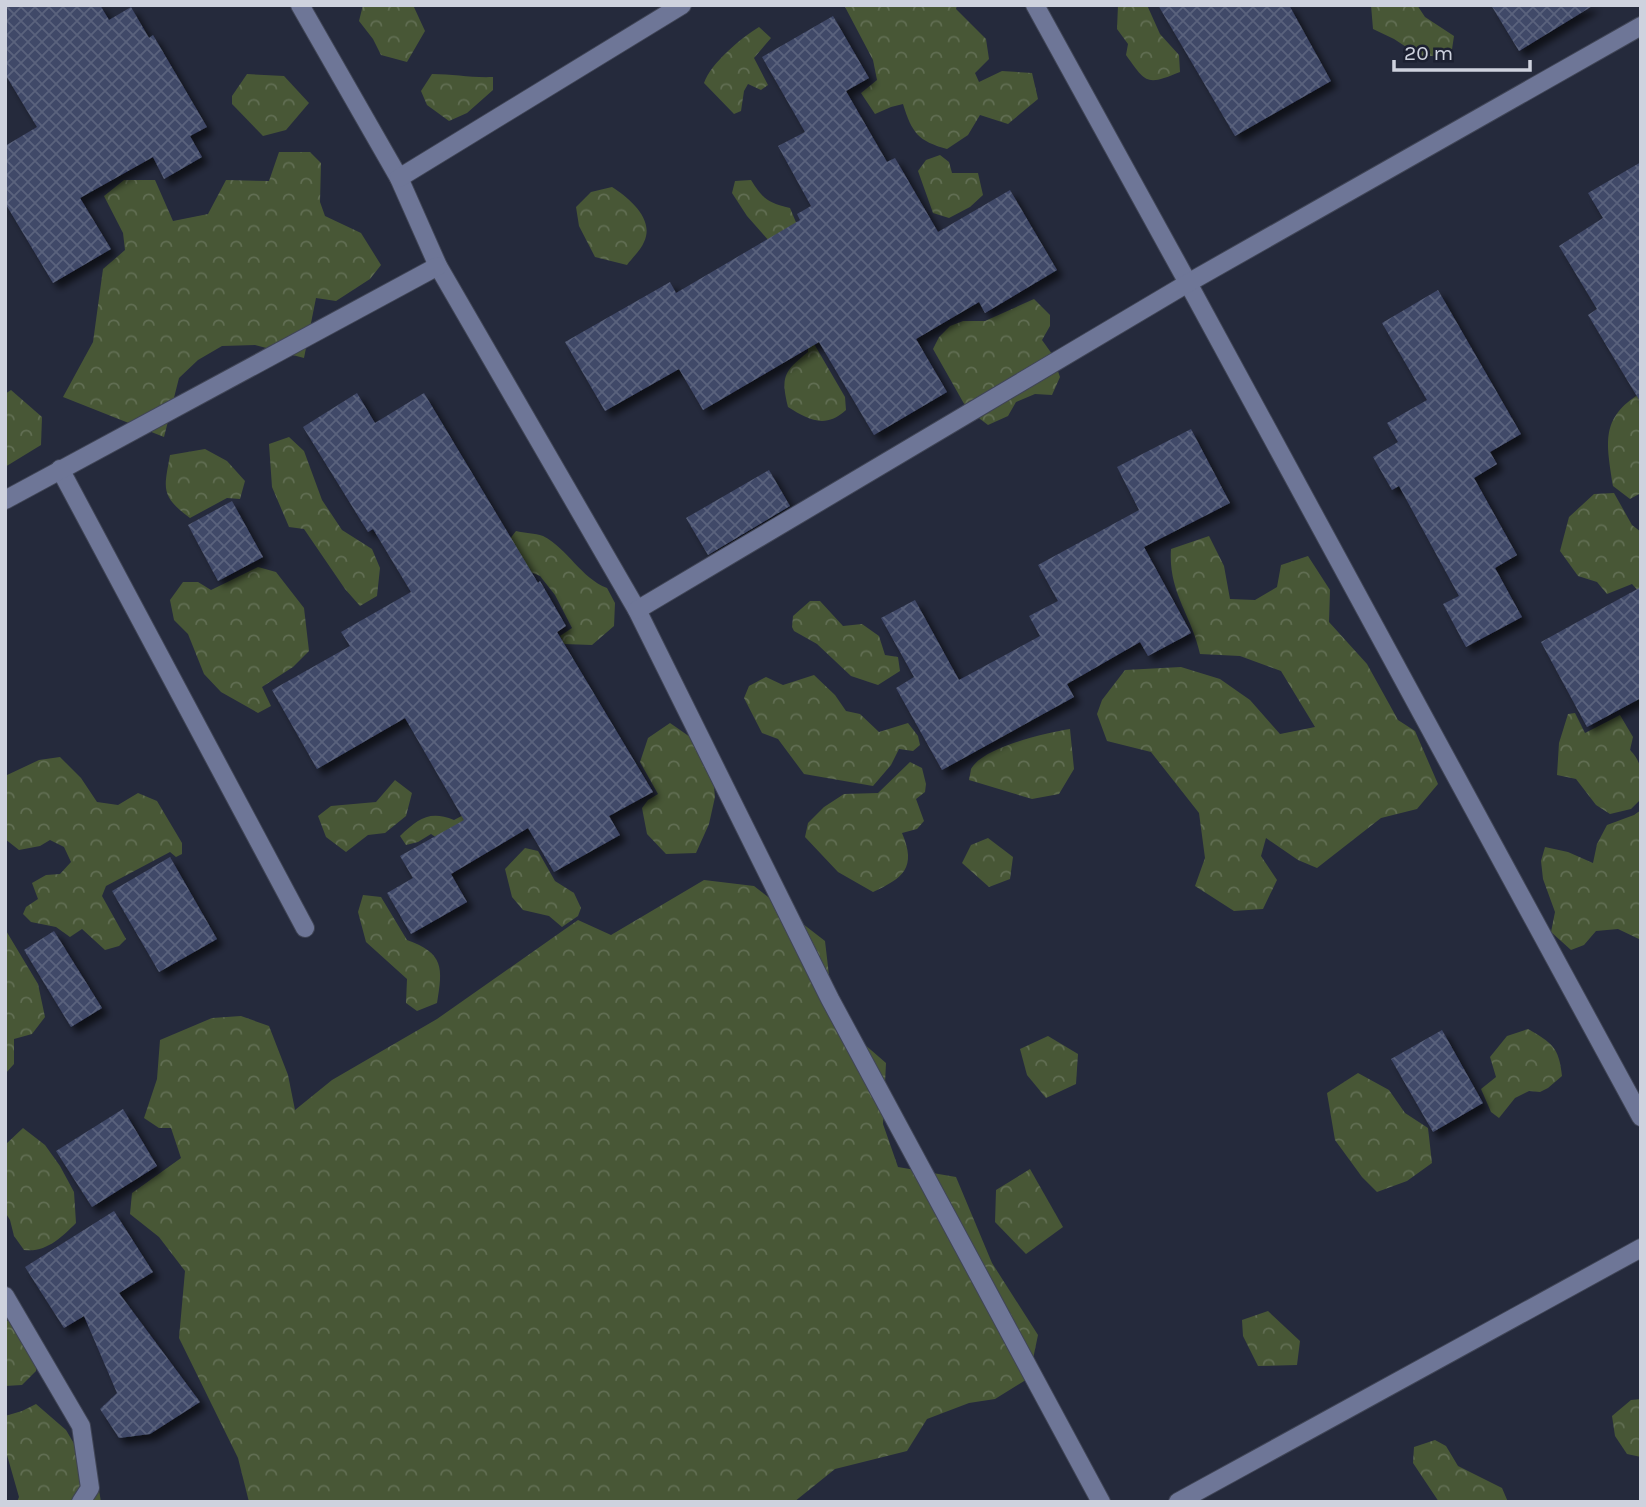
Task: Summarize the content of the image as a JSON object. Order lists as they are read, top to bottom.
{
  "scale_bar": "20 m"
}
